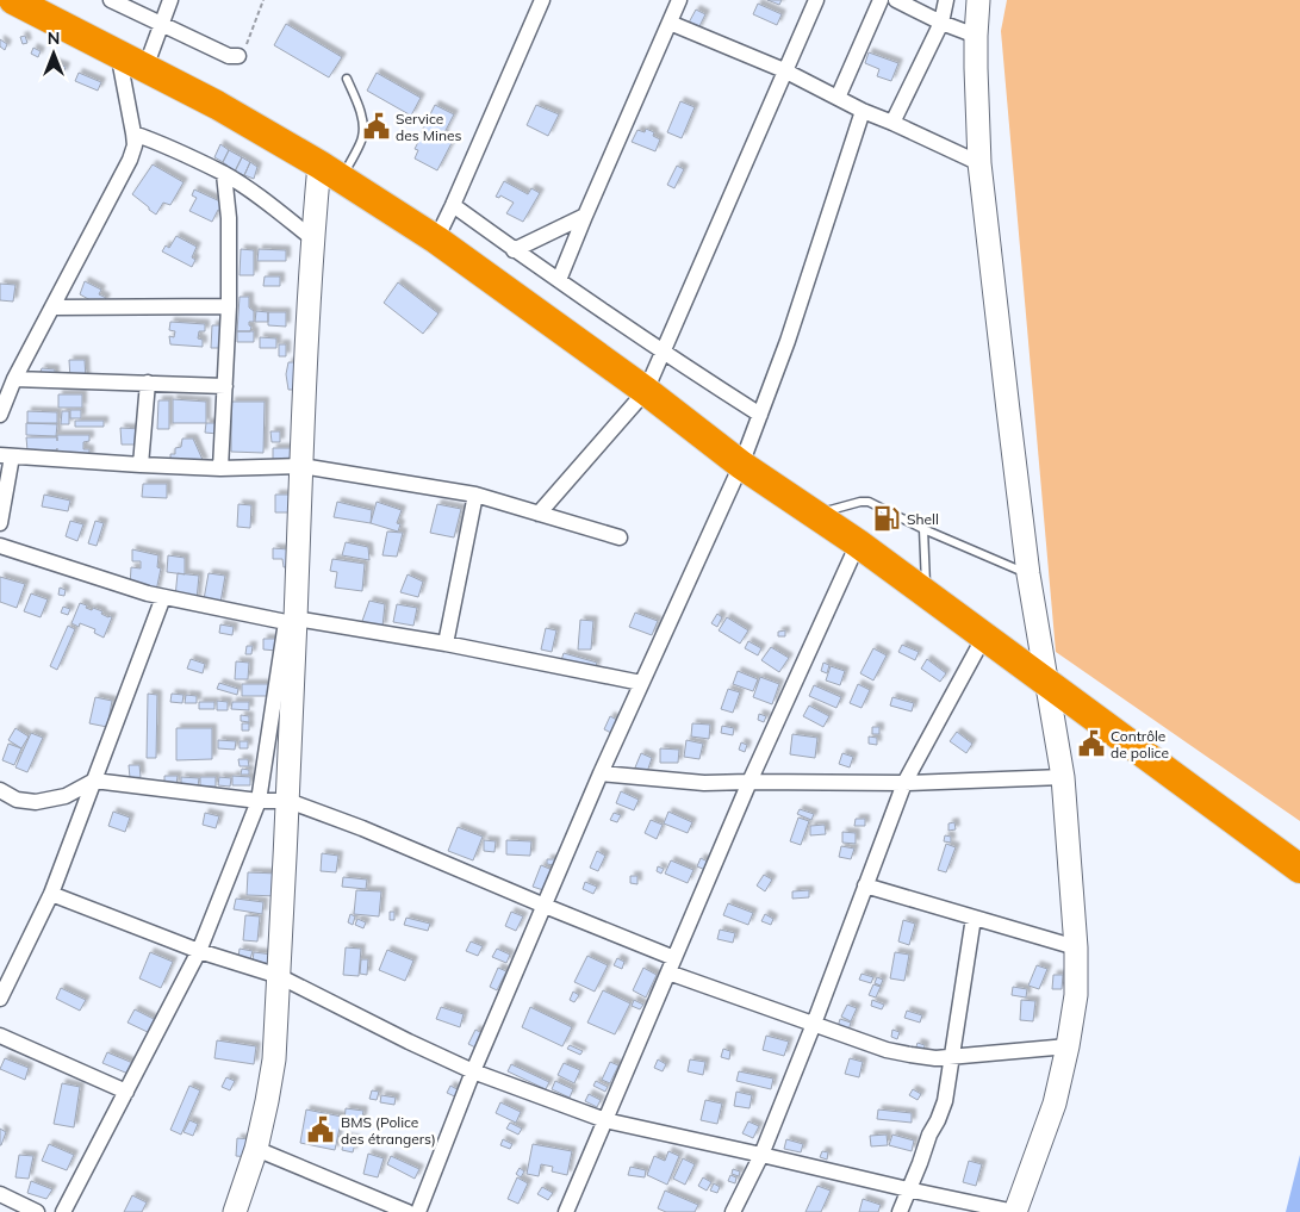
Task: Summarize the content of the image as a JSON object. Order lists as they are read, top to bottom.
{
  "places": {
    "public building": ["Service des Mines", "Contrôle de police", "BMS (Police des étrangers)"],
    "fuel station": ["Shell"]
  },
  "north": "top"
}
